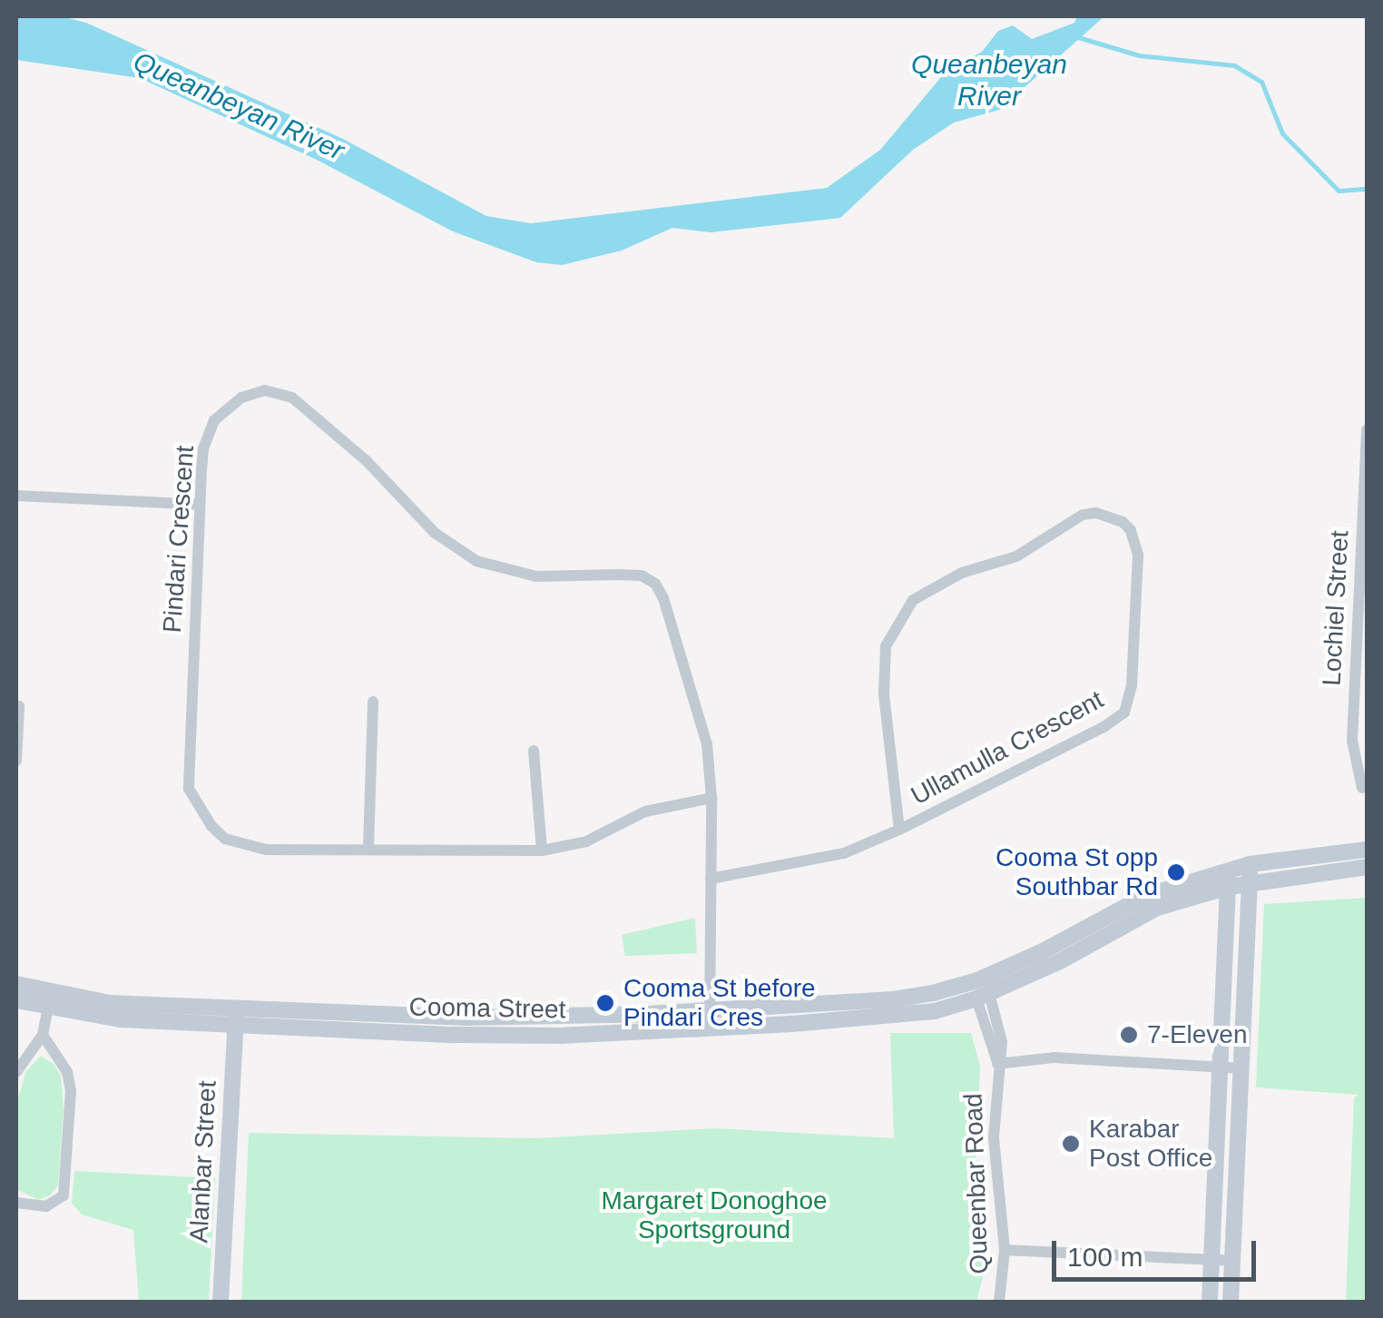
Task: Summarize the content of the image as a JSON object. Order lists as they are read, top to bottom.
{
  "streets": {
    "main road": ["Cooma Street", "Alanbar Street"],
    "street": [
      "Pindari Crescent",
      "Lochiel Street",
      "Ullamulla Crescent",
      "Queenbar Road"
    ]
  },
  "crossings": [
    ["Pindari Crescent", "Ullamulla Crescent"],
    ["Pindari Crescent", "Cooma Street"],
    ["Cooma Street", "Alanbar Street"],
    ["Cooma Street", "Queenbar Road"]
  ],
  "water": ["Queanbeyan River"],
  "parks": ["Margaret Donoghoe Sportsground"],
  "places": [
    "Cooma St opp Southbar Rd",
    "Cooma St before Pindari Cres",
    "7-Eleven",
    "Karabar Post Office"
  ],
  "scale_bar": "100 m"
}
